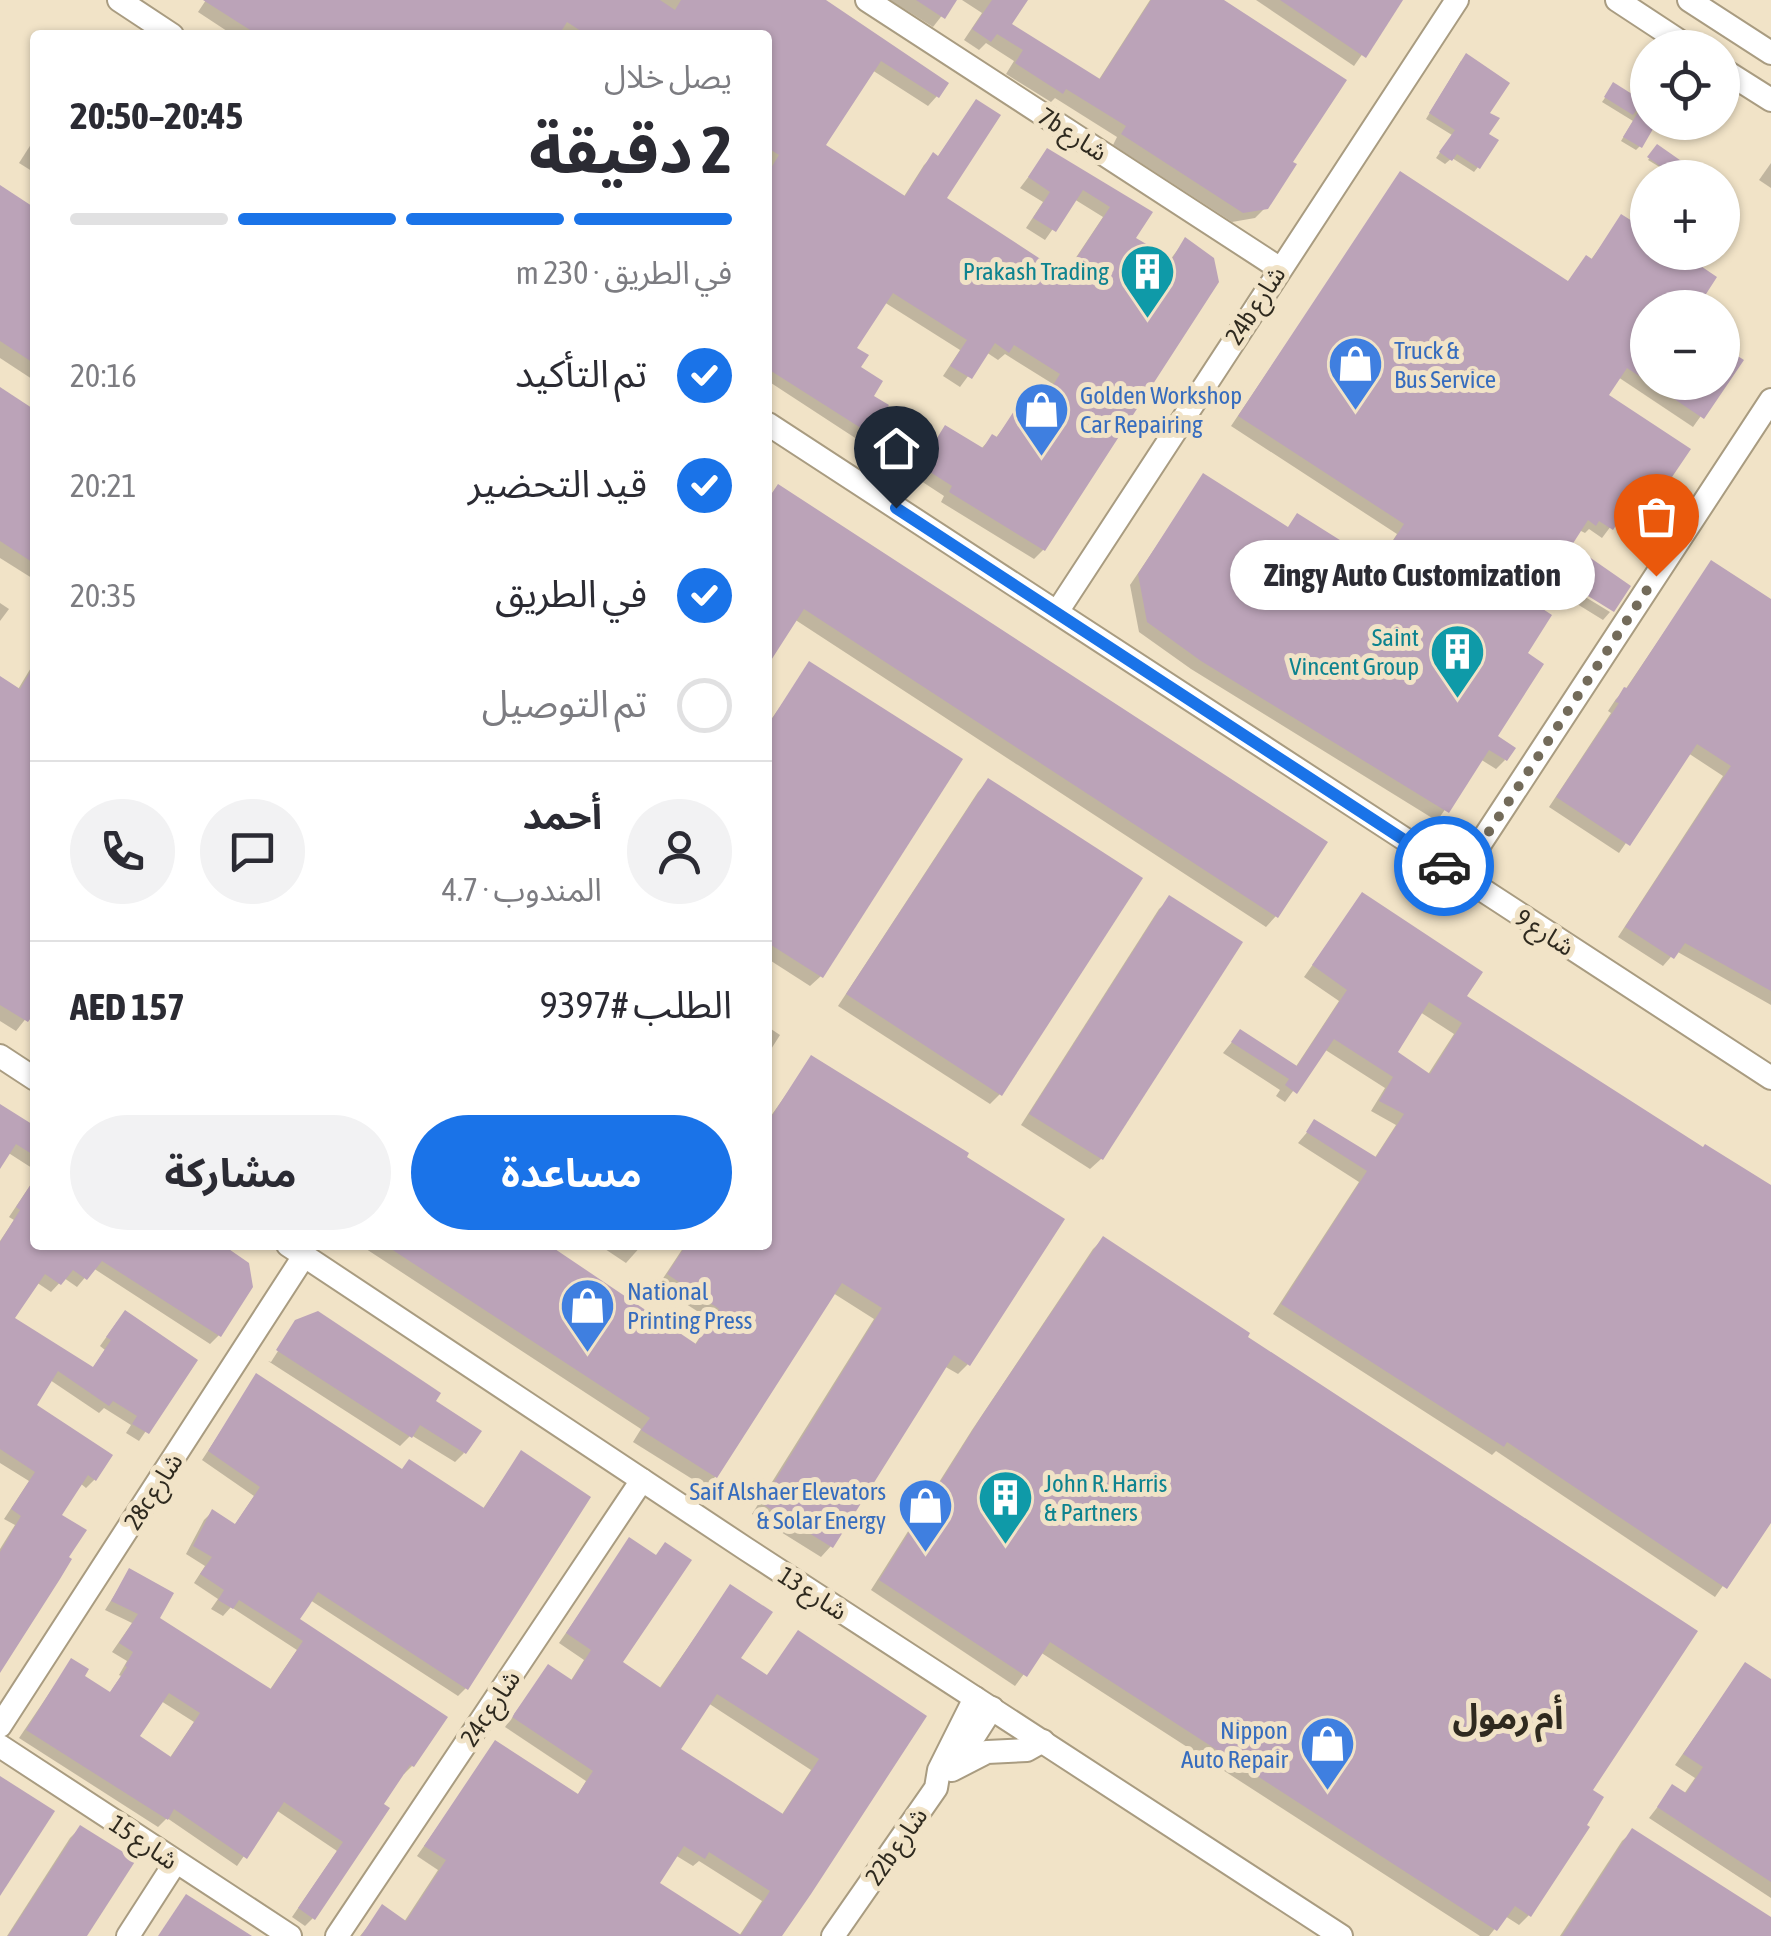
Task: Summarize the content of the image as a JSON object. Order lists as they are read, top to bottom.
{
  "streets": {
    "street": [
      "7b شارع",
      "24b شارع",
      "شارع 9",
      "28c شارع",
      "شارع 13",
      "24c شارع",
      "شارع 15",
      "22b شارع"
    ]
  },
  "crossings": [
    ["7b شارع", "24b شارع"],
    ["24b شارع", "شارع 9"],
    ["28c شارع", "شارع 13"],
    ["شارع 13", "24c شارع"],
    ["شارع 13", "22b شارع"]
  ],
  "districts": ["أم رمول"],
  "places": {
    "building": ["Prakash Trading", "Saint Vincent Group", "John R. Harris & Partners"],
    "shop": [
      "Truck & Bus Service",
      "Golden Workshop Car Repairing",
      "National Printing Press",
      "Saif Alshaer Elevators & Solar Energy",
      "Nippon Auto Repair"
    ],
    "other": ["Zingy Auto Customization"]
  },
  "page": {
    "map_buttons": ["+", "−"],
    "heading": ["2 دقيقة", "يصل خلال", "20:45–20:50"],
    "panel": [
      "أحمد",
      "المندوب · 4.7",
      "الطلب #9397",
      "AED 157"
    ],
    "bar": "في الطريق · 230 m",
    "list": [
      ["تم التأكيد", "20:16"],
      ["قيد التحضير", "20:21"],
      ["في الطريق", "20:35"],
      "تم التوصيل"
    ],
    "bubble": "Zingy Auto Customization",
    "buttons": ["مساعدة", "مشاركة"]
  }
}
